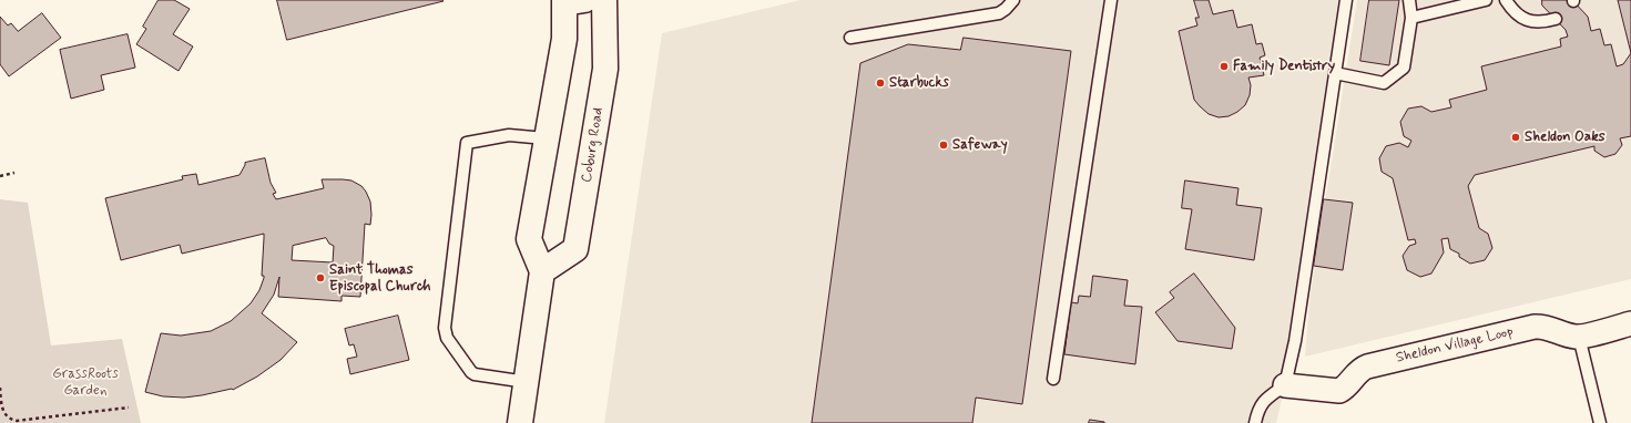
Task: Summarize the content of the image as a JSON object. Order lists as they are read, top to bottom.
{
  "streets": {
    "main road": ["Coburg Road"],
    "street": ["Sheldon Village Loop"]
  },
  "parks": ["GrassRoots Garden"],
  "places": [
    "Family Dentistry",
    "Starbucks",
    "Sheldon Oaks",
    "Safeway",
    "Saint Thomas Episcopal Church"
  ]
}
